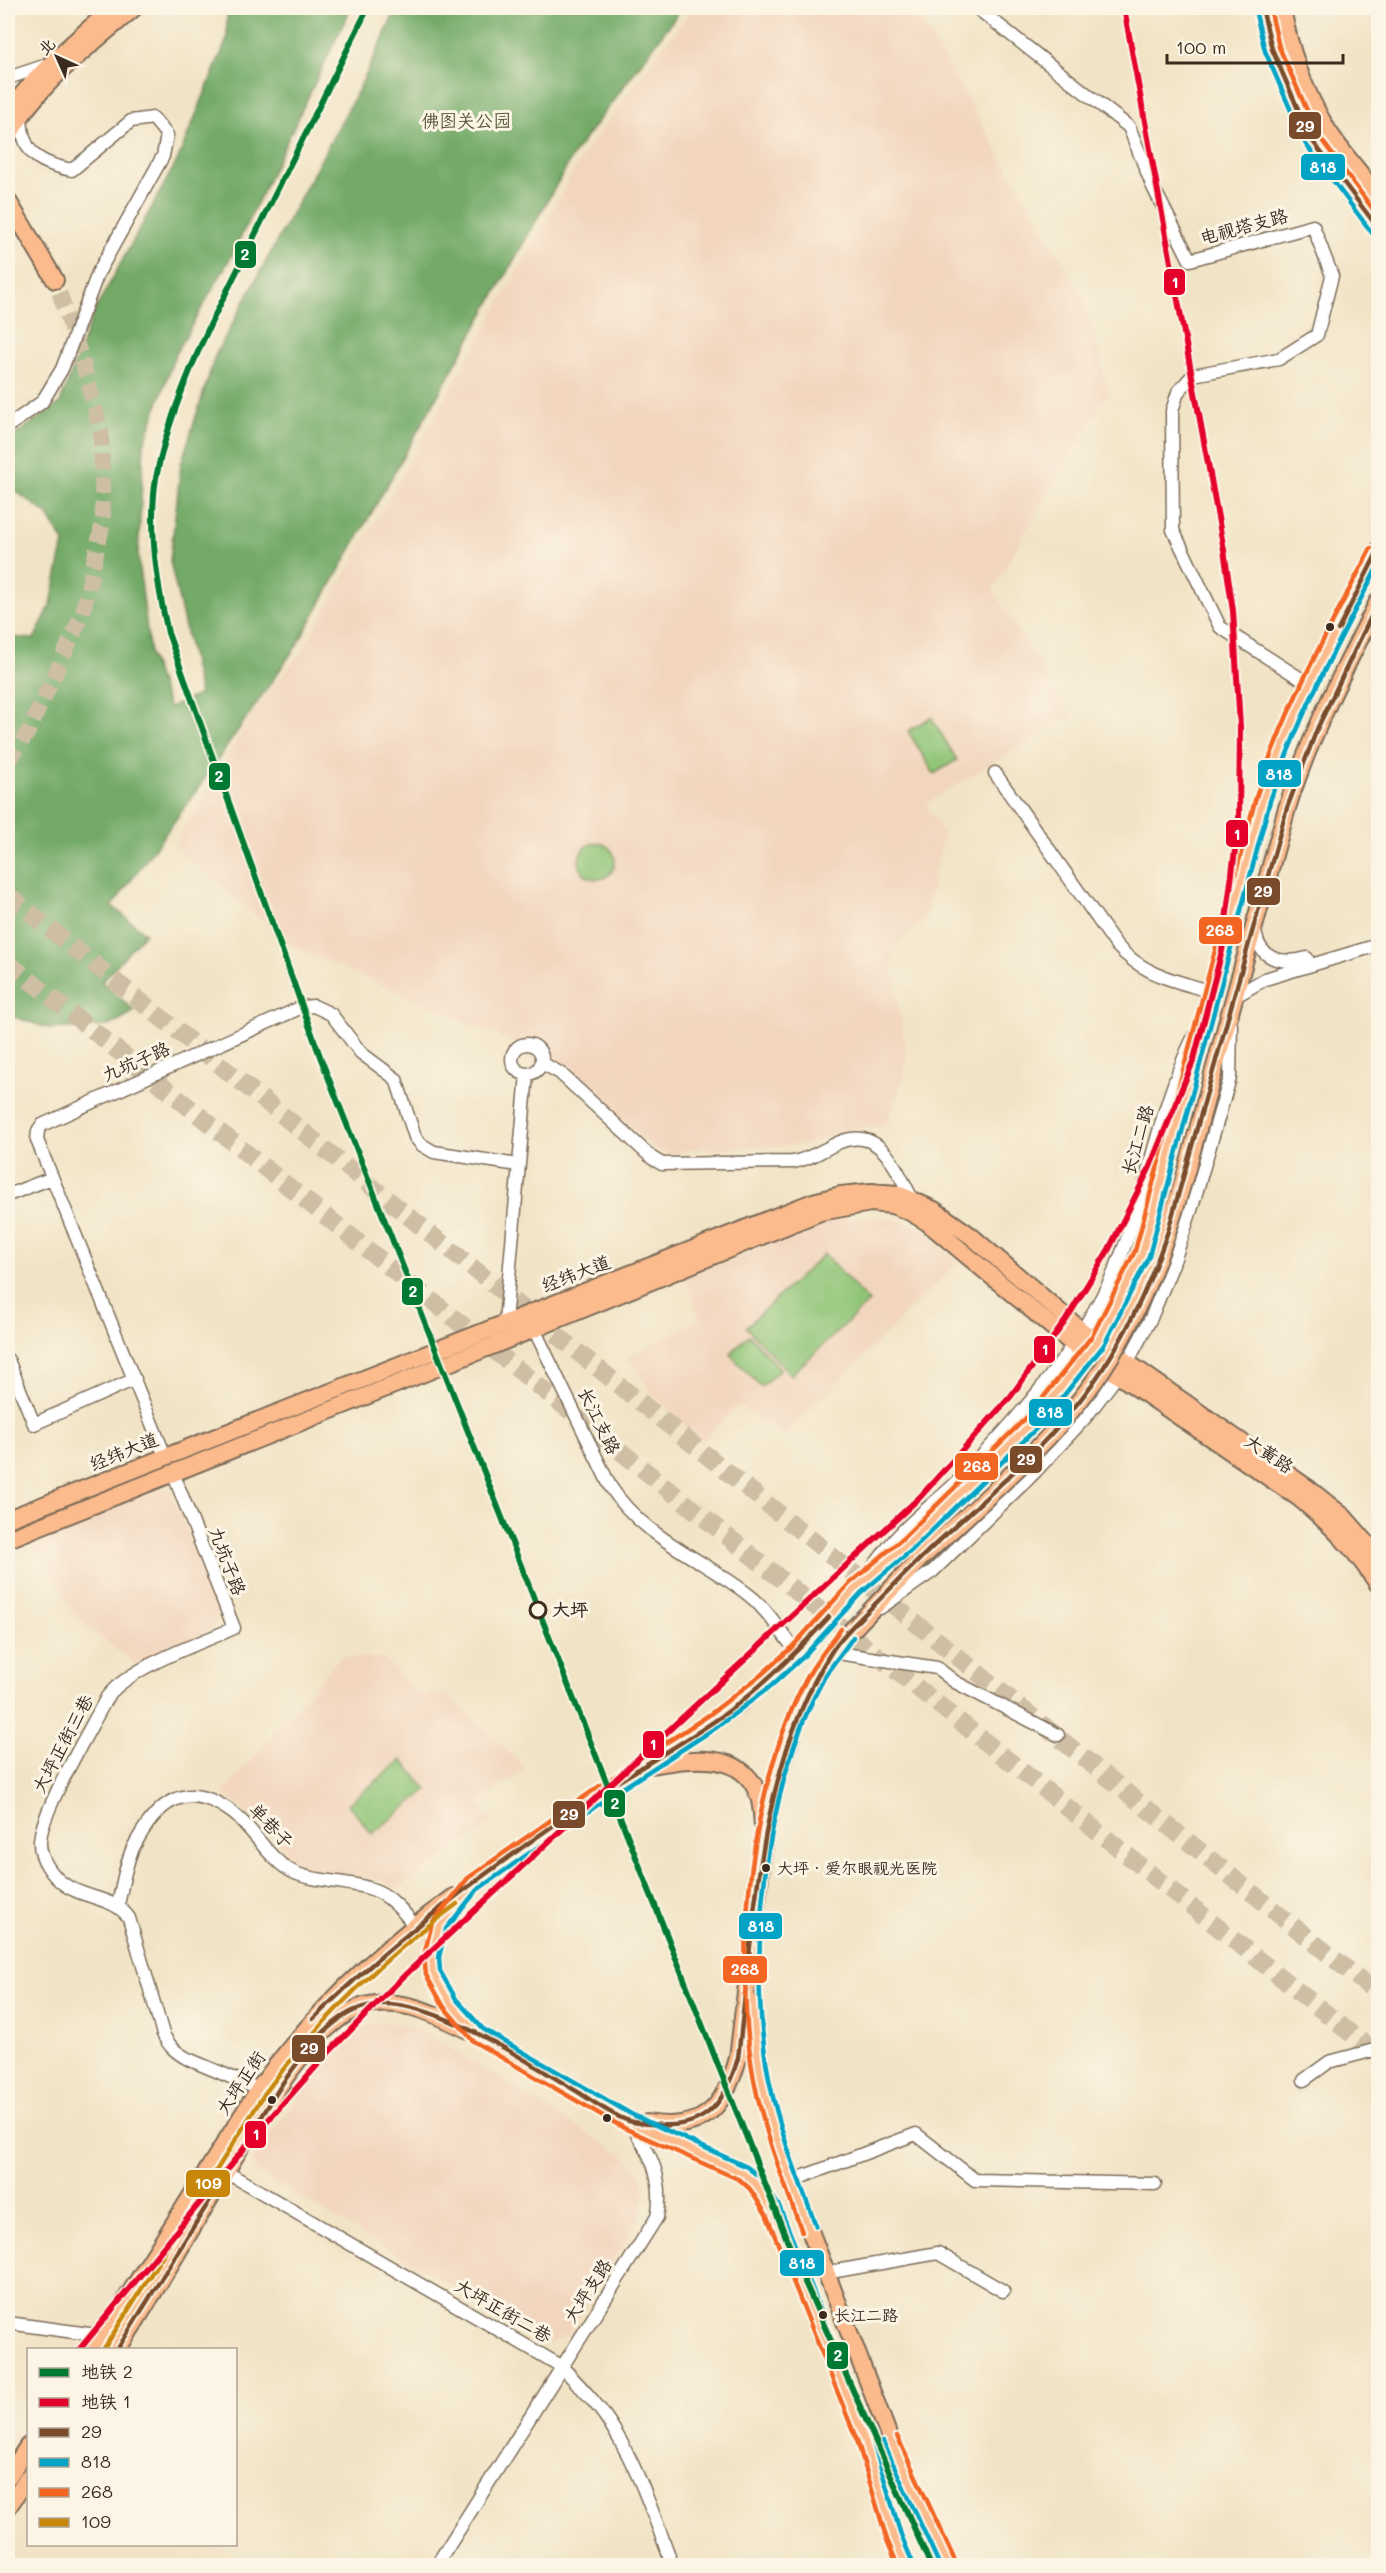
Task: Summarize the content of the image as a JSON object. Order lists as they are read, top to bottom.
{
  "streets": {
    "main road": [
      "长江二路",
      "经纬大道",
      "大黄路",
      "大坪正街"
    ],
    "street": [
      "电视塔支路",
      "九坑子路",
      "长江支路",
      "大坪正街三巷",
      "单巷子",
      "大坪支路",
      "大坪正街二巷"
    ]
  },
  "crossings": [
    ["电视塔支路", "长江二路"],
    ["九坑子路", "经纬大道"],
    ["九坑子路", "大坪正街三巷"],
    ["长江二路", "经纬大道"],
    ["长江二路", "长江支路"],
    ["长江二路", "大黄路"],
    ["长江二路", "大坪正街"],
    ["长江二路", "大坪支路"],
    ["经纬大道", "长江支路"],
    ["经纬大道", "大黄路"],
    ["大坪正街三巷", "单巷子"],
    ["单巷子", "大坪正街"],
    ["大坪正街", "大坪正街二巷"],
    ["大坪支路", "大坪正街二巷"]
  ],
  "parks": ["佛图关公园"],
  "places": ["大坪", "大坪‧爱尔眼视光医院", "长江二路"],
  "lines": [
    "metro line 2",
    "metro line 1",
    "transit line 29",
    "transit line 268",
    "transit line 818",
    "transit line 109"
  ],
  "legend": [
    "地铁 2",
    "地铁 1",
    "29",
    "818",
    "268",
    "109"
  ],
  "scale_bar": "100 m",
  "north": "top left"
}
